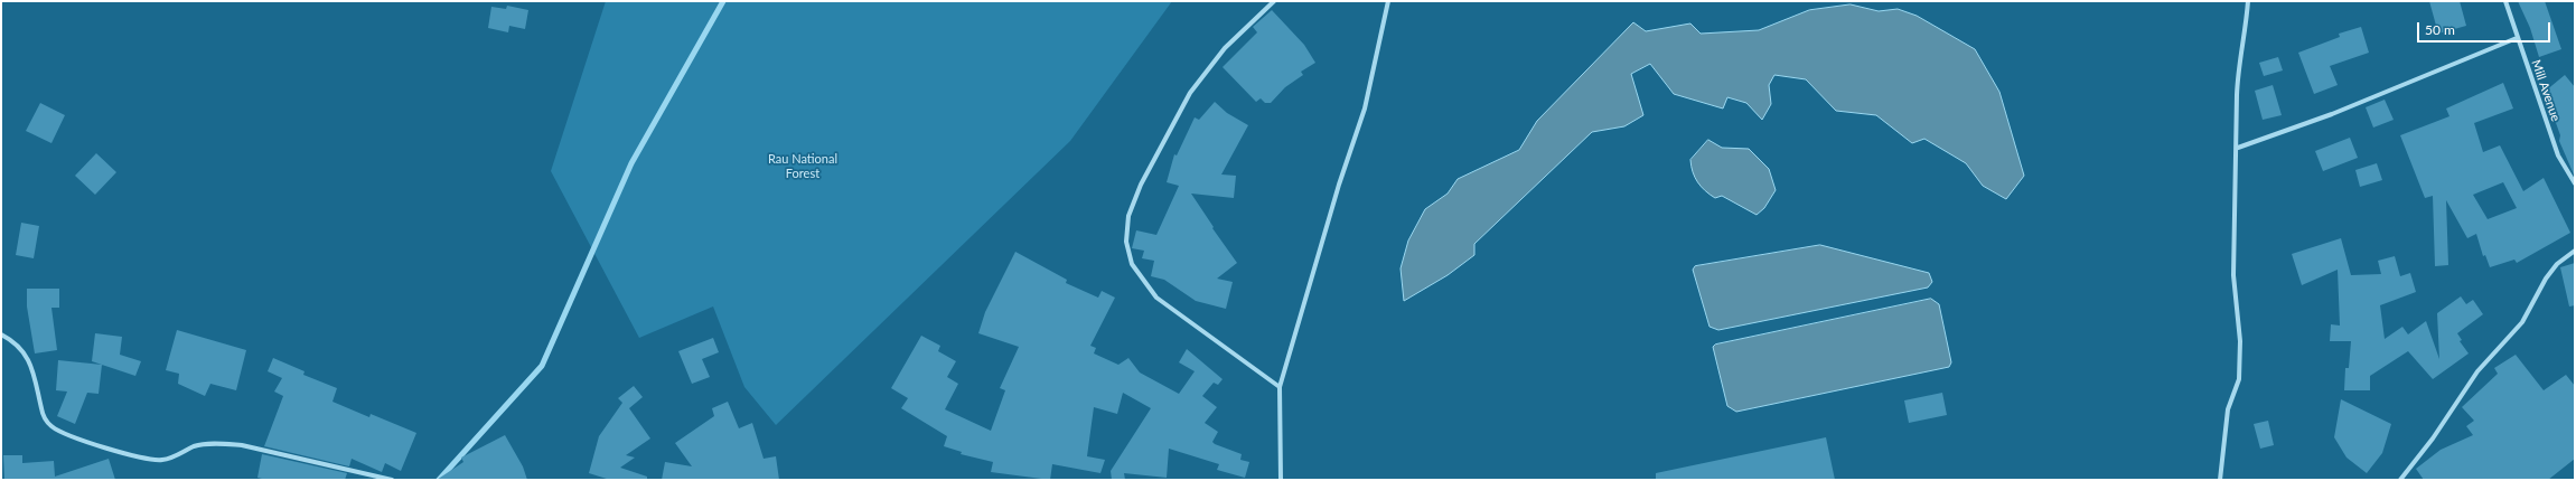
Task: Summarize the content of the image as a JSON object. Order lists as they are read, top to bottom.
{
  "streets": {
    "street": ["Mill Avenue"]
  },
  "parks": ["Rau National Forest"],
  "scale_bar": "50 m"
}
